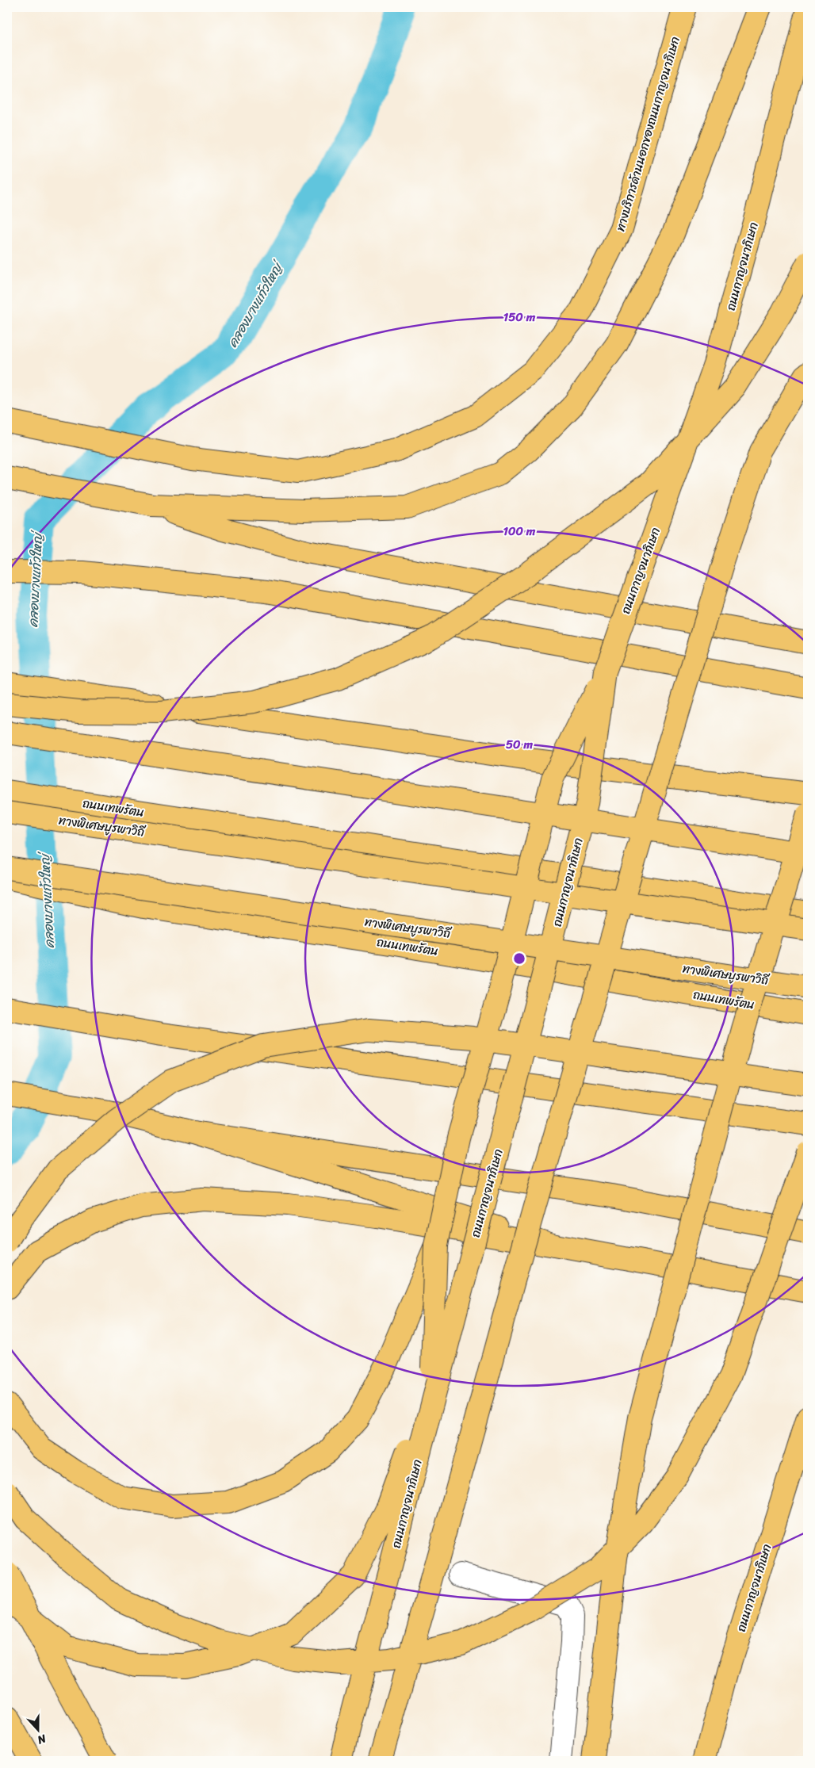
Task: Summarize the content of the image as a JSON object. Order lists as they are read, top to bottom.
{
  "streets": {
    "main road": [
      "ทางบริการด้านนอกของถนนกาญจนาภิเษก",
      "ถนนกาญจนาภิเษก",
      "ถนนเทพรัตน",
      "ทางพิเศษบูรพาวิถี"
    ]
  },
  "water": ["คลองบางแก้วใหญ่"],
  "north": "bottom",
  "rings": ["150 m", "100 m", "50 m"]
}
